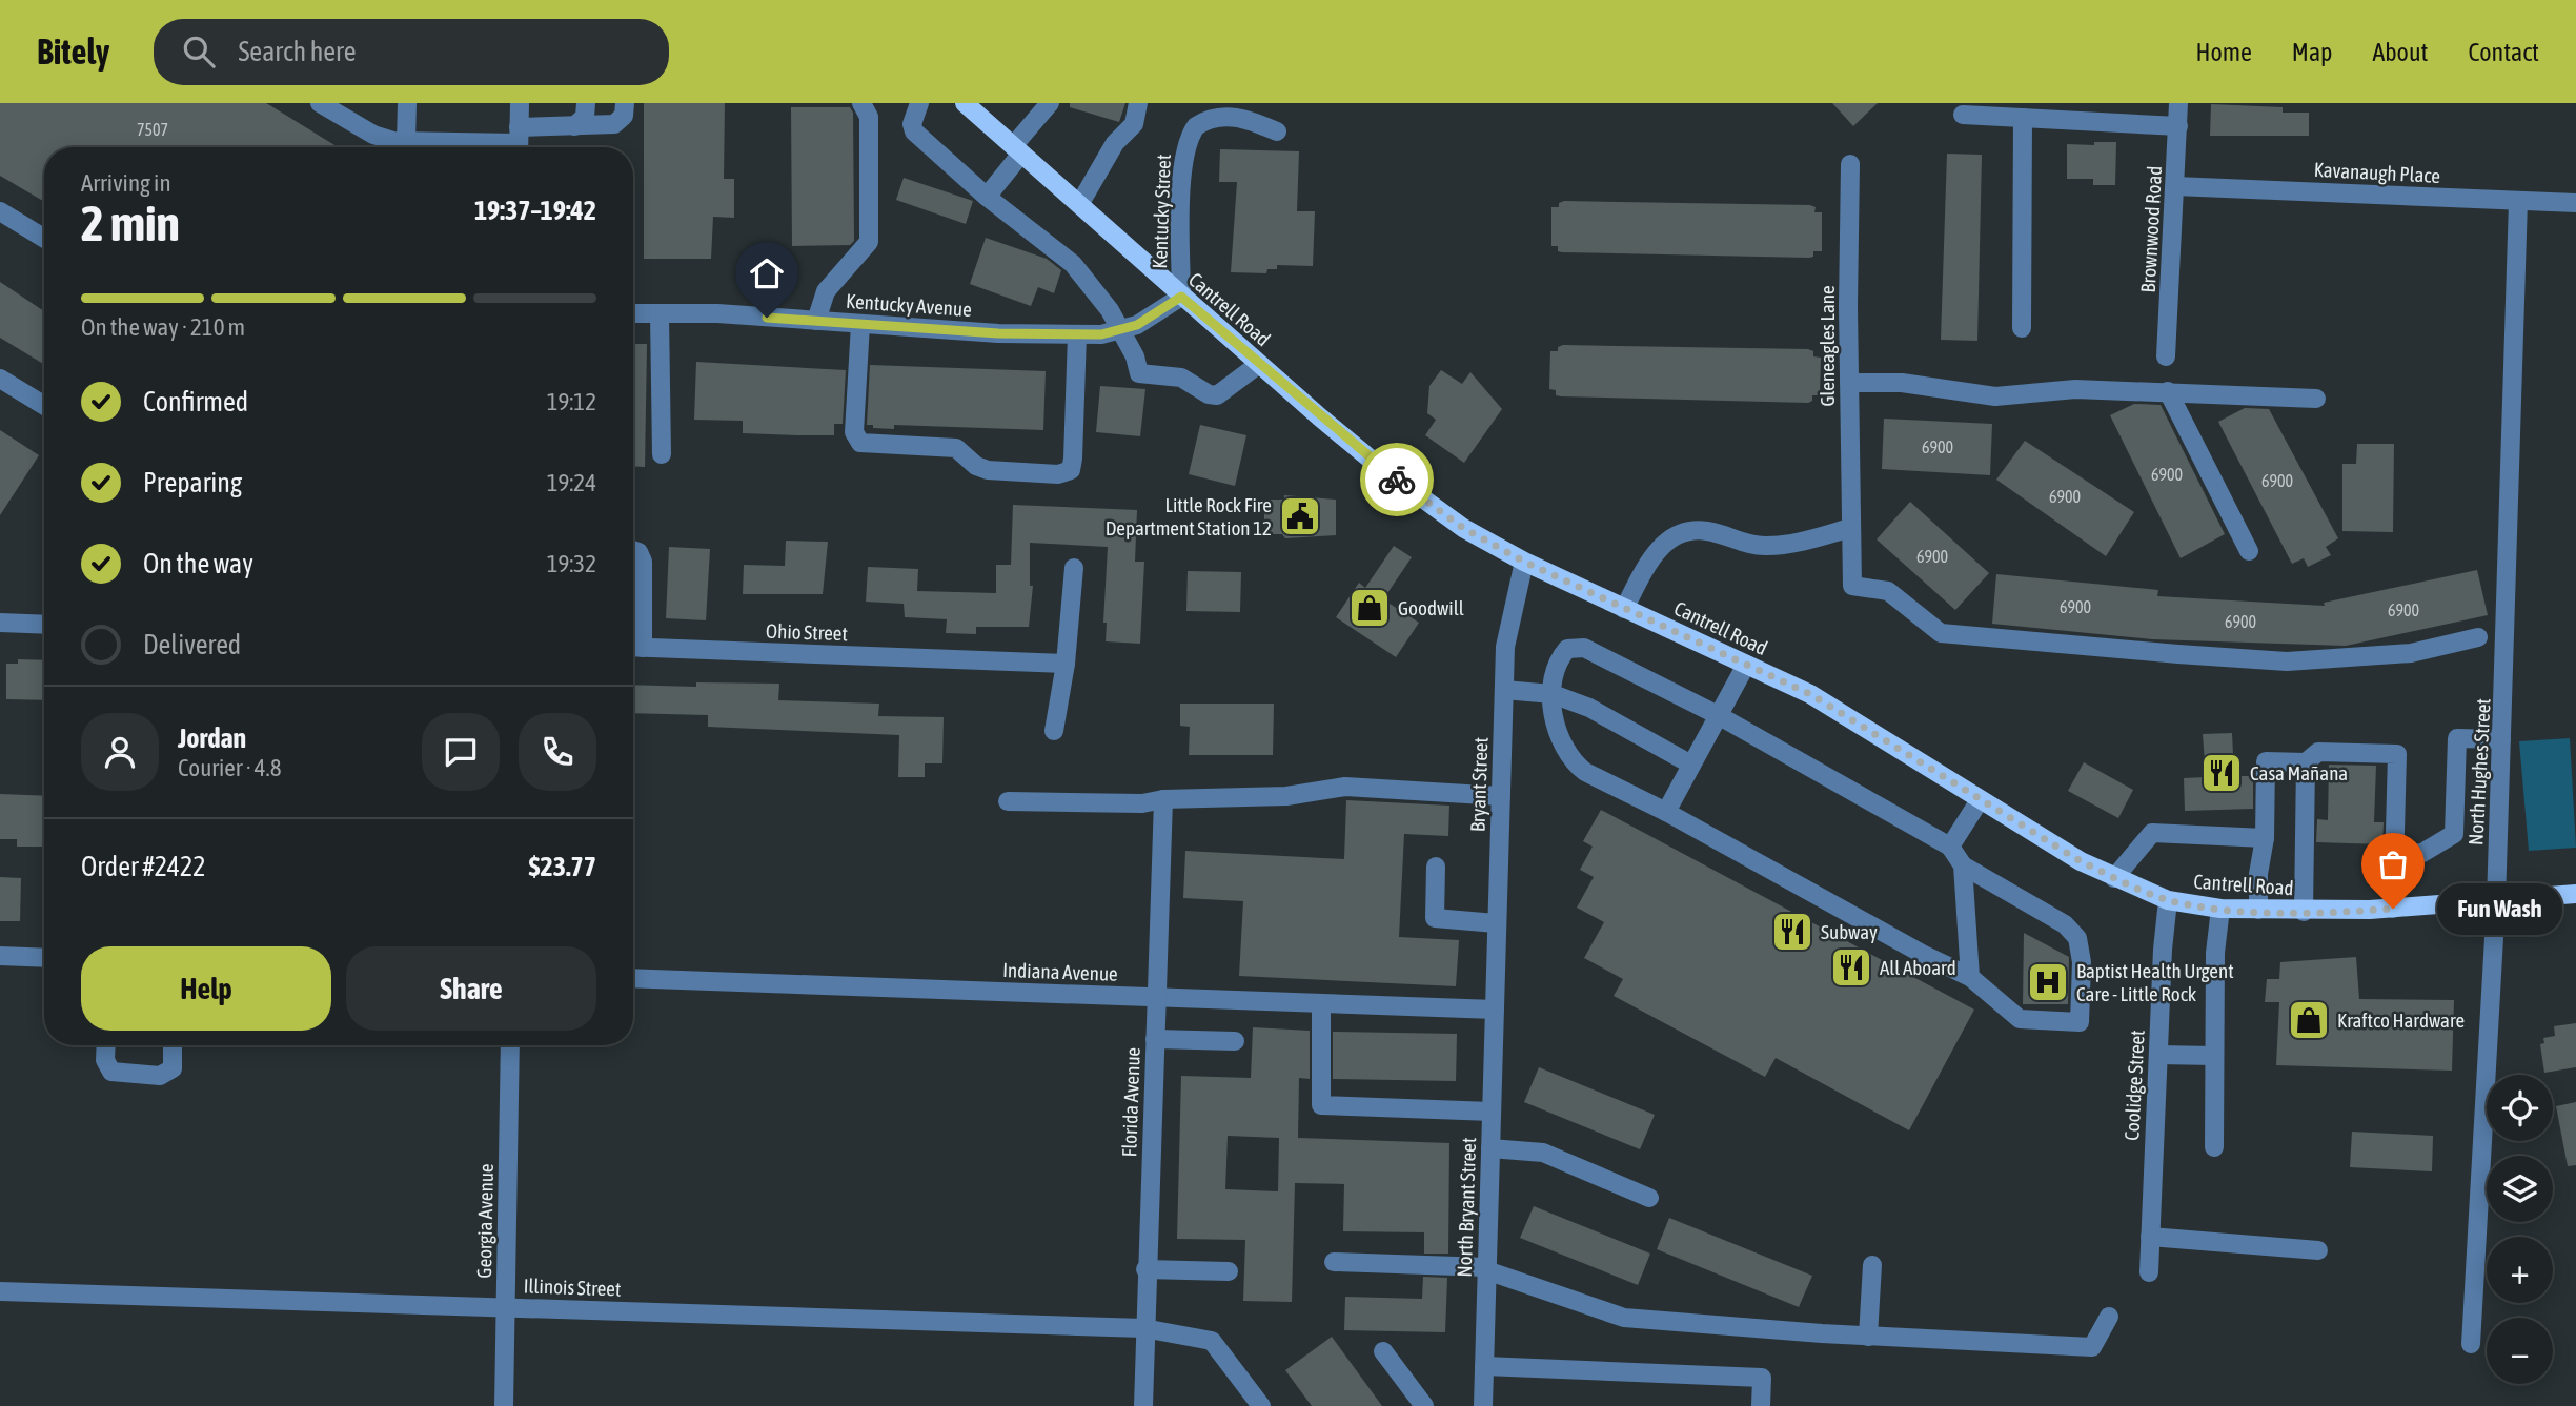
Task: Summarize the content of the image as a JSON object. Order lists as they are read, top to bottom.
{
  "streets": {
    "main road": ["Cantrell Road"],
    "street": [
      "Kavanaugh Place",
      "Kentucky Street",
      "Brownwood Road",
      "Kentucky Avenue",
      "Gleneagles Lane",
      "Ohio Street",
      "North Hughes Street",
      "Bryant Street",
      "Indiana Avenue",
      "Coolidge Street",
      "Florida Avenue",
      "North Bryant Street",
      "Georgia Avenue",
      "Illinois Street"
    ]
  },
  "crossings": [
    ["Kavanaugh Place", "Brownwood Road"],
    ["Kavanaugh Place", "North Hughes Street"],
    ["Kentucky Street", "Kentucky Avenue"],
    ["Kentucky Street", "Cantrell Road"],
    ["Kentucky Avenue", "Cantrell Road"],
    ["Cantrell Road", "North Hughes Street"],
    ["Cantrell Road", "Bryant Street"],
    ["Cantrell Road", "Coolidge Street"],
    ["Bryant Street", "Indiana Avenue"],
    ["Bryant Street", "North Bryant Street"],
    ["Indiana Avenue", "Florida Avenue"],
    ["Indiana Avenue", "North Bryant Street"],
    ["Florida Avenue", "Illinois Street"],
    ["Georgia Avenue", "Illinois Street"]
  ],
  "places": {
    "public building": ["Little Rock Fire Department Station 12"],
    "shop": ["Goodwill", "Kraftco Hardware"],
    "restaurant": ["Casa Mañana", "Subway", "All Aboard"],
    "other": ["Fun Wash"],
    "hospital": ["Baptist Health Urgent Care - Little Rock"]
  },
  "house_numbers": [
    "7507",
    "6900",
    "6900",
    "6900",
    "6900",
    "6900",
    "6900",
    "6900",
    "6900"
  ],
  "page": {
    "header": "Bitely",
    "search": "Search here",
    "nav": [
      "Home",
      "Map",
      "About",
      "Contact"
    ],
    "heading": ["2 min", "Arriving in", "19:37–19:42"],
    "panel": [
      "Jordan",
      "Courier · 4.8",
      "Order #2422",
      "$23.77"
    ],
    "bar": "On the way · 210 m",
    "list": [
      ["Confirmed", "19:12"],
      ["Preparing", "19:24"],
      ["On the way", "19:32"],
      "Delivered"
    ],
    "bubble": "Fun Wash",
    "buttons": ["Help", "Share"],
    "map_buttons": ["+", "−"]
  }
}
